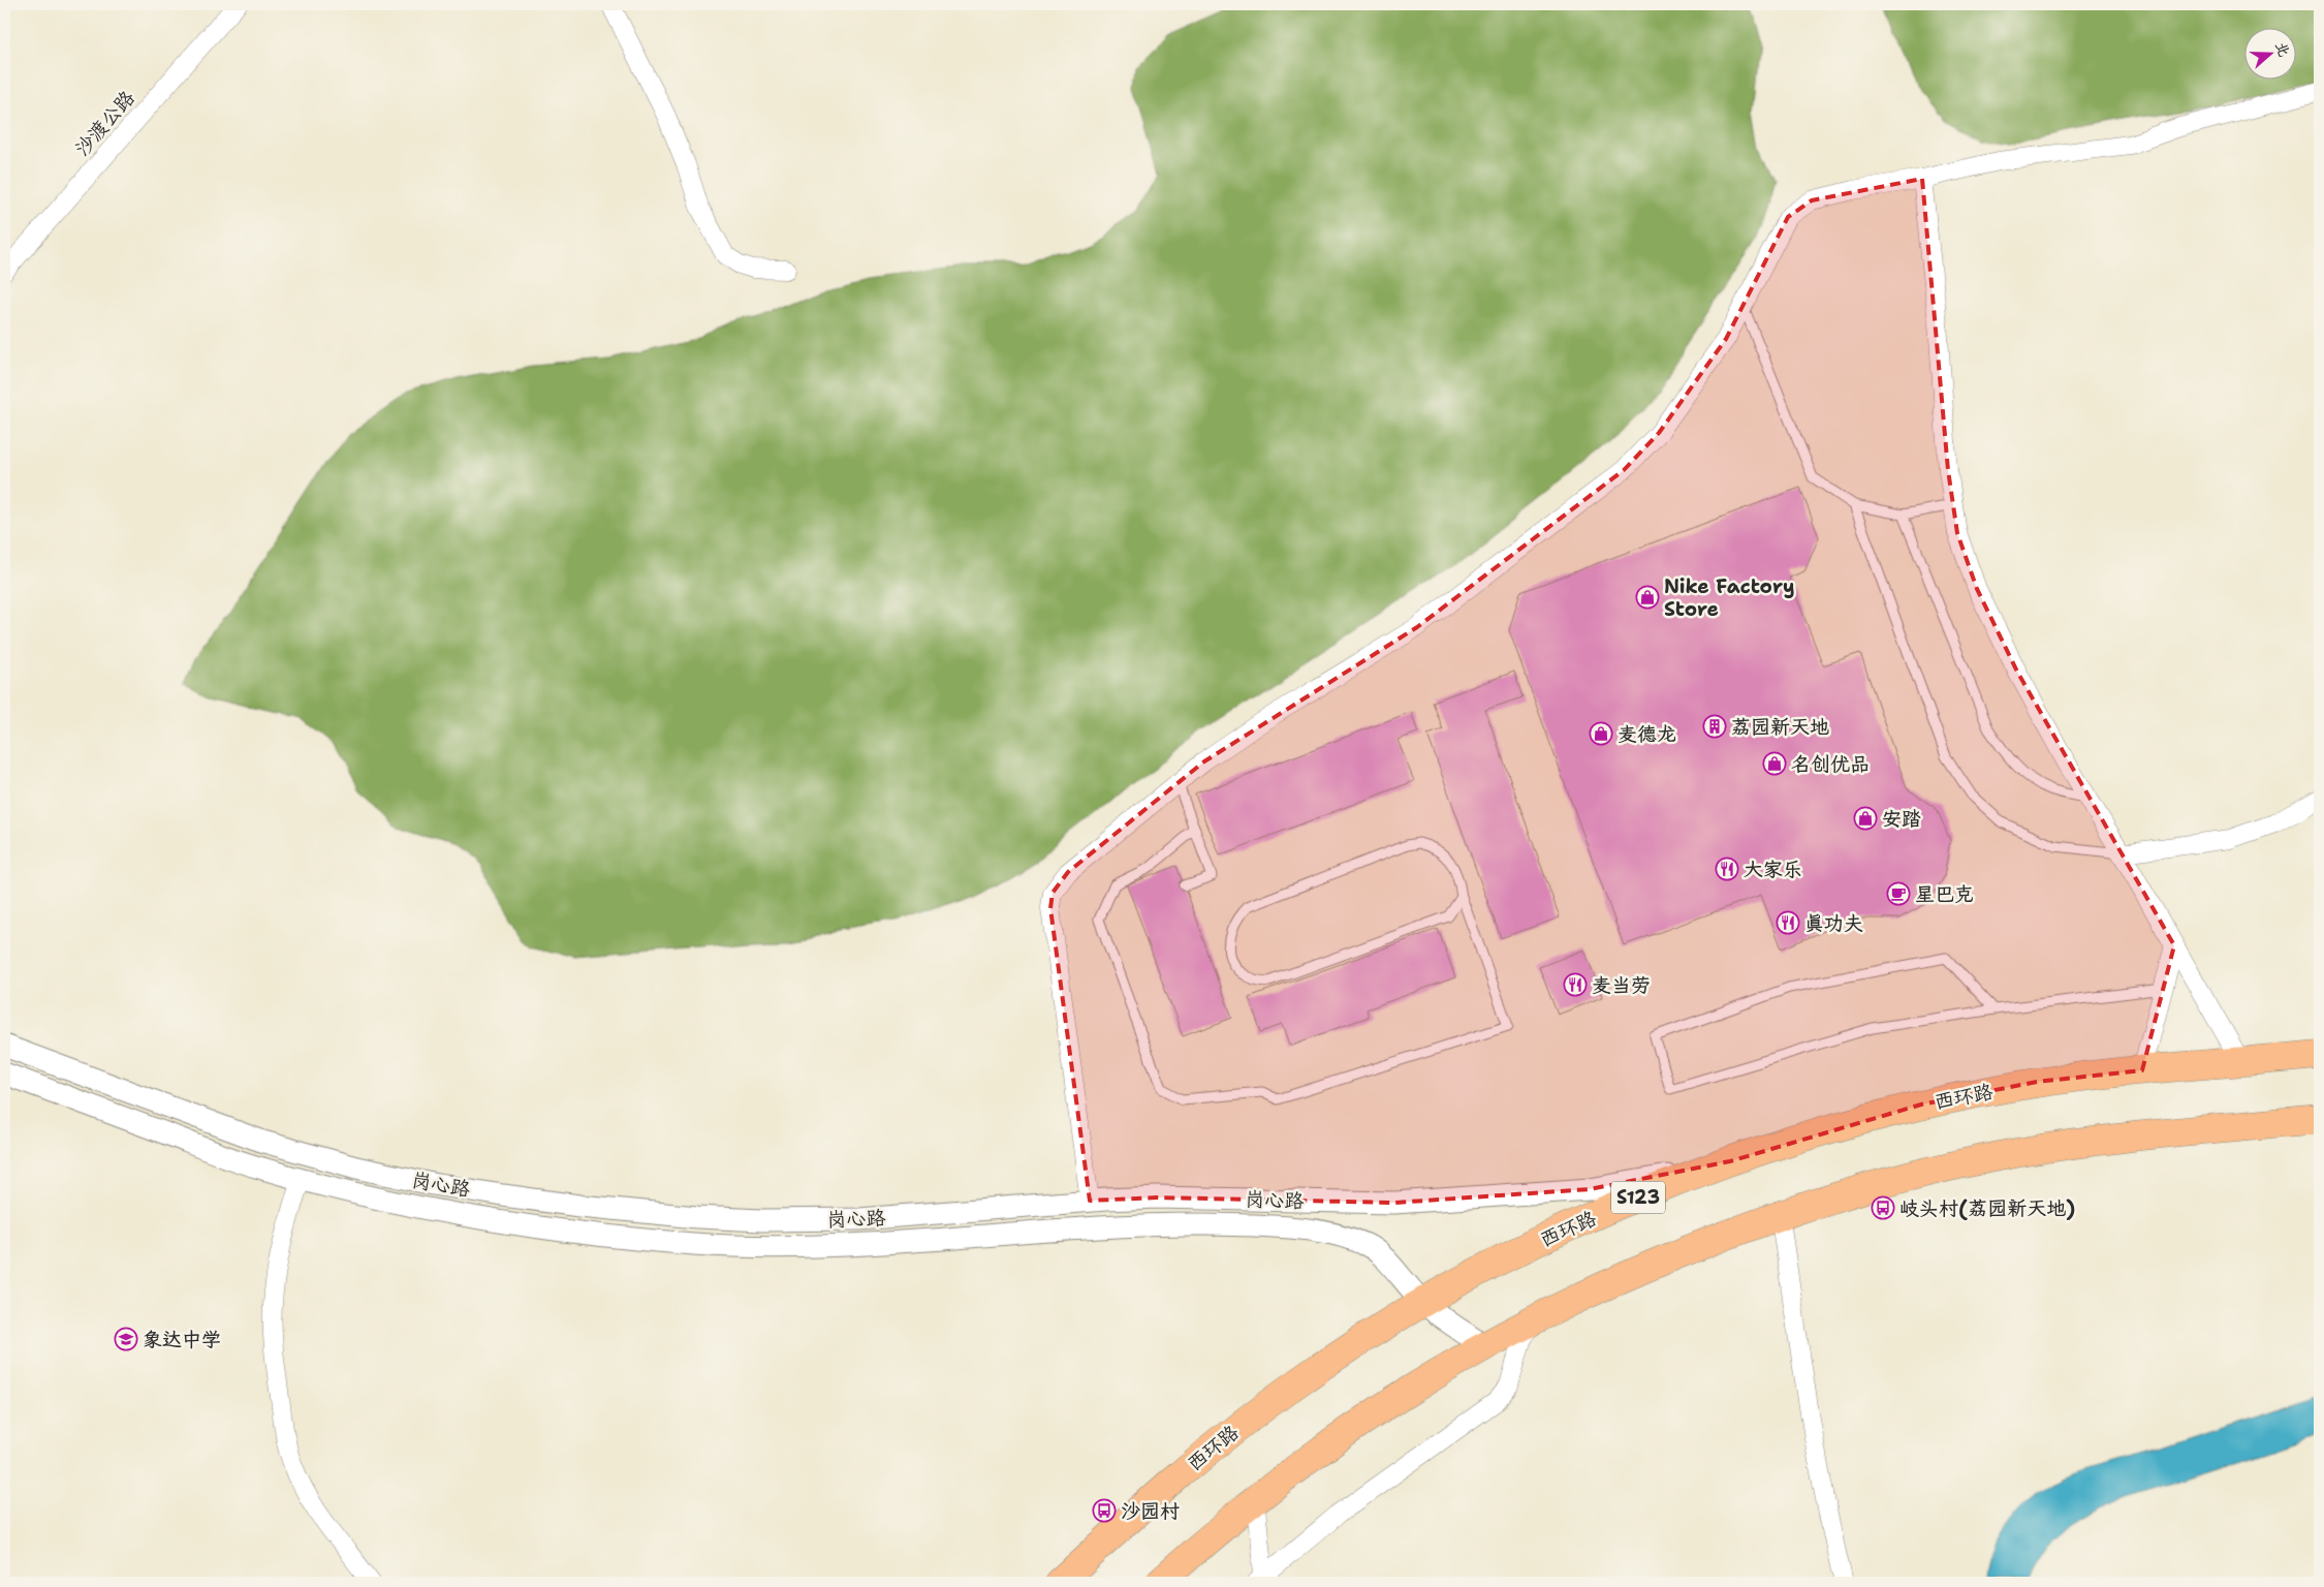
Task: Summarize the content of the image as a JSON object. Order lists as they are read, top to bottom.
{
  "streets": {
    "main road": ["西环路", "S123"],
    "street": ["沙渡公路", "岗心路"]
  },
  "crossings": [
    ["西环路", "岗心路"]
  ],
  "places": {
    "shop": [
      "Nike Factory Store",
      "麦德龙",
      "名创优品",
      "安踏"
    ],
    "building": ["荔园新天地"],
    "restaurant": ["大家乐", "真功夫", "麦当劳"],
    "cafe": ["星巴克"],
    "bus stop": ["岐头村(荔园新天地)", "沙园村"],
    "school or university": ["象达中学"]
  },
  "north": "right"
}
